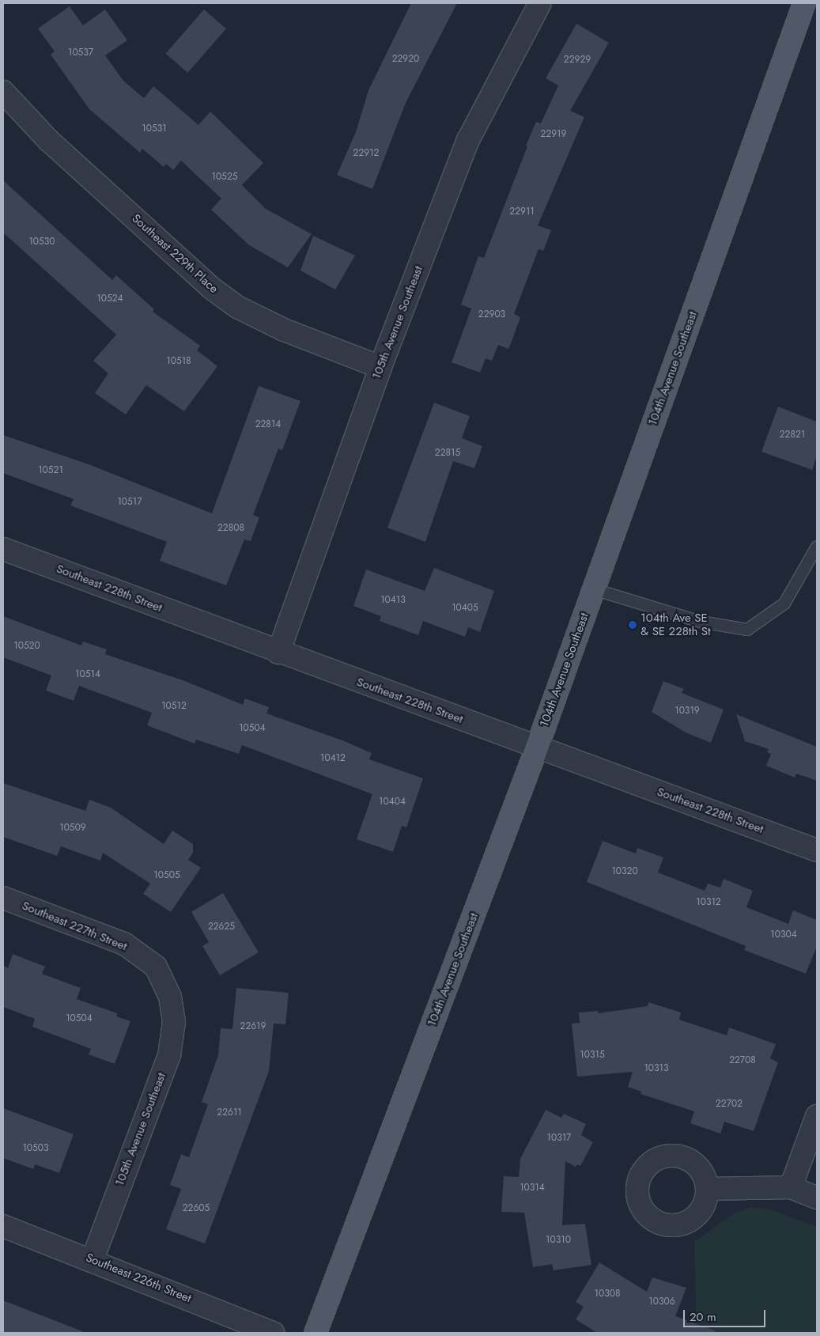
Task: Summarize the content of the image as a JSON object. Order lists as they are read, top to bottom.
{
  "streets": {
    "main road": ["104th Avenue Southeast"],
    "street": [
      "Southeast 229th Place",
      "105th Avenue Southeast",
      "Southeast 228th Street",
      "Southeast 227th Street",
      "Southeast 226th Street"
    ]
  },
  "crossings": [
    ["Southeast 229th Place", "105th Avenue Southeast"],
    ["105th Avenue Southeast", "Southeast 228th Street"],
    ["105th Avenue Southeast", "Southeast 227th Street"],
    ["105th Avenue Southeast", "Southeast 226th Street"],
    ["104th Avenue Southeast", "Southeast 228th Street"]
  ],
  "places": ["104th Ave SE & SE 228th St"],
  "house_numbers": [
    "10537",
    "22920",
    "22929",
    "10531",
    "22919",
    "22912",
    "10525",
    "22911",
    "10530",
    "10524",
    "22903",
    "10518",
    "22814",
    "22821",
    "22815",
    "10521",
    "10517",
    "22808",
    "10413",
    "10405",
    "10520",
    "10514",
    "10512",
    "10319",
    "10504",
    "10412",
    "10404",
    "10509",
    "10320",
    "10505",
    "10312",
    "22625",
    "10304",
    "10504",
    "22619",
    "10315",
    "22708",
    "10313",
    "22702",
    "22611",
    "10317",
    "10503",
    "10314",
    "22605",
    "10310",
    "10308",
    "10306"
  ],
  "scale_bar": "20 m"
}
